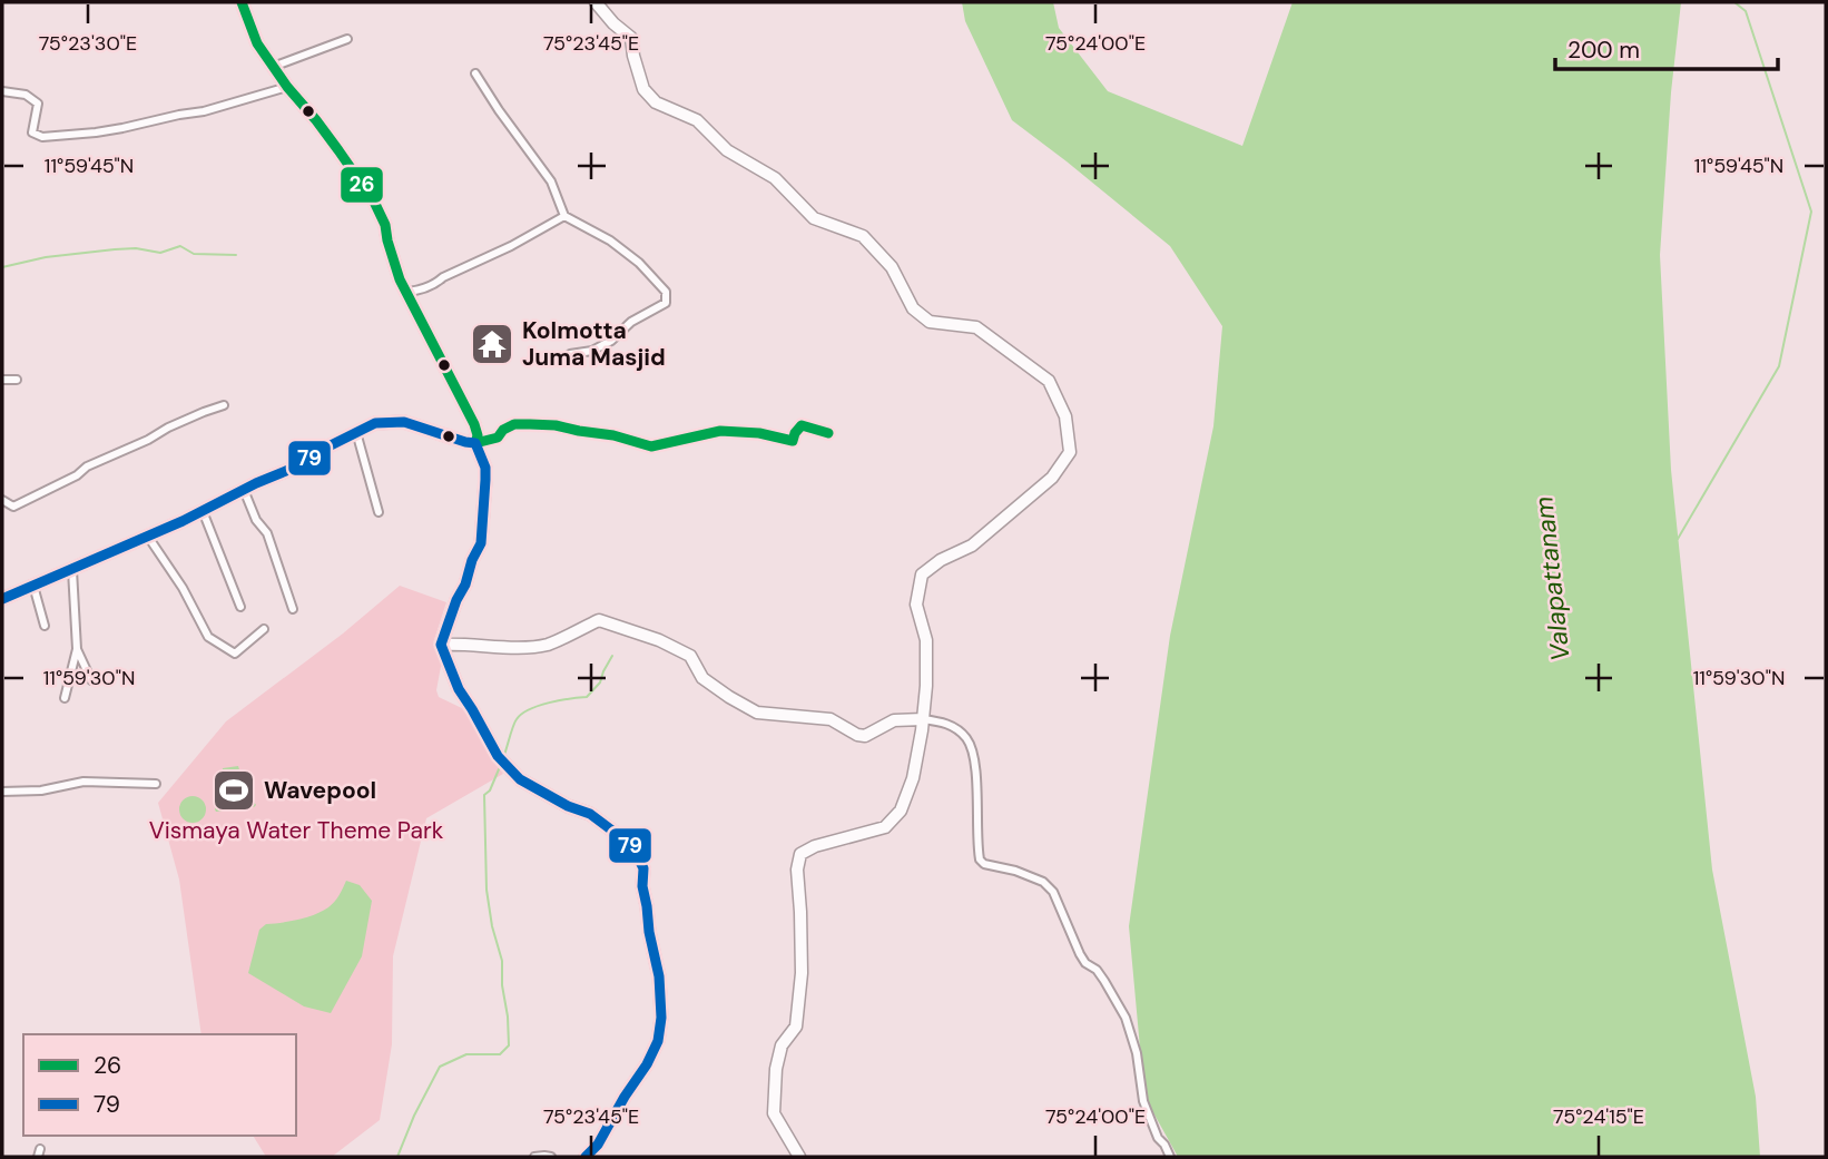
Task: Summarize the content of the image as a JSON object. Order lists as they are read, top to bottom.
{
  "water": ["Valapattanam"],
  "parks": ["Vismaya Water Theme Park"],
  "places": {
    "temple": ["Kolmotta Juma Masjid"],
    "sports": ["Wavepool"]
  },
  "lines": ["transit line 26", "transit line 79"],
  "legend": ["26", "79"],
  "scale_bar": "200 m",
  "coordinates": [
    "75°23'30\"E",
    "75°23'45\"E",
    "75°24'00\"E",
    "11°59'45\"N",
    "11°59'30\"N",
    "75°24'15\"E"
  ]
}
